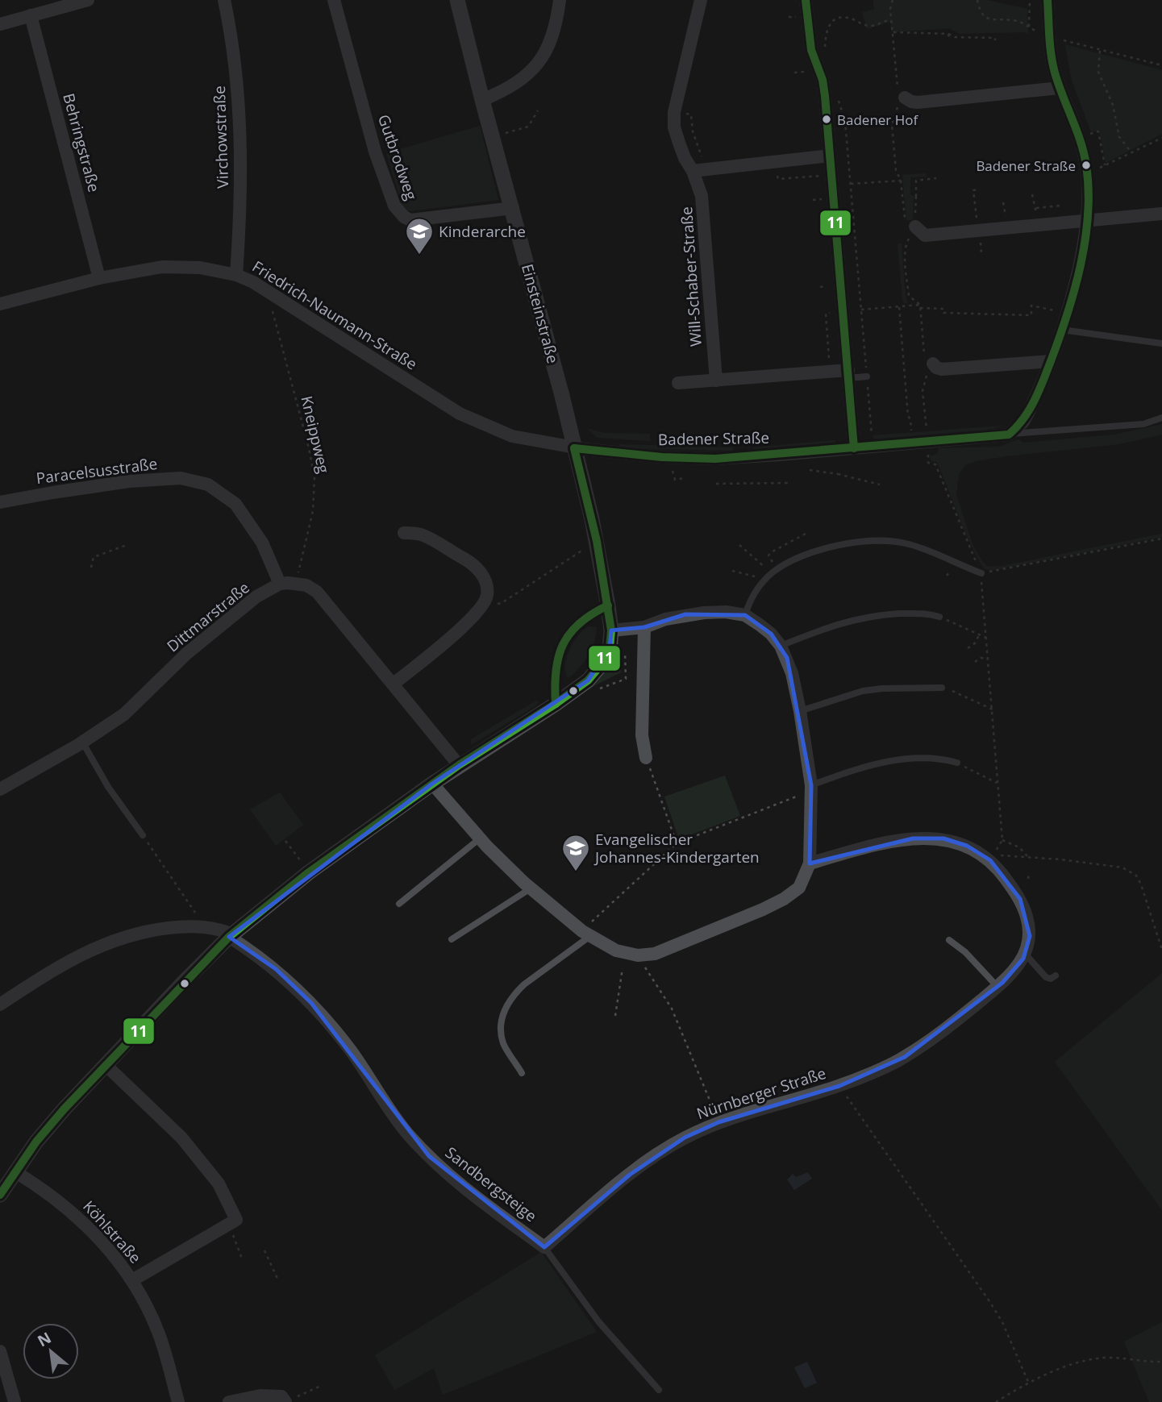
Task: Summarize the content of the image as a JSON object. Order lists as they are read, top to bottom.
{
  "streets": {
    "street": [
      "Virchowstraße",
      "Behringstraße",
      "Gutbrodweg",
      "Will-Schaber-Straße",
      "Einsteinstraße",
      "Friedrich-Naumann-Straße",
      "Badener Straße",
      "Paracelsusstraße",
      "Dittmarstraße",
      "Nürnberger Straße",
      "Sandbergsteige",
      "Köhlstraße"
    ],
    "path": ["Kneippweg"]
  },
  "crossings": [
    ["Virchowstraße", "Friedrich-Naumann-Straße"],
    ["Behringstraße", "Friedrich-Naumann-Straße"],
    ["Gutbrodweg", "Einsteinstraße"],
    ["Einsteinstraße", "Friedrich-Naumann-Straße"],
    ["Einsteinstraße", "Badener Straße"],
    ["Friedrich-Naumann-Straße", "Kneippweg"],
    ["Friedrich-Naumann-Straße", "Badener Straße"],
    ["Kneippweg", "Dittmarstraße"],
    ["Paracelsusstraße", "Dittmarstraße"],
    ["Nürnberger Straße", "Sandbergsteige"]
  ],
  "places": {
    "other": ["Badener Hof", "Badener Straße"],
    "school or university": ["Kinderarche", "Evangelischer Johannes-Kindergarten"]
  },
  "lines": ["transit line 11"],
  "north": "top left"
}
